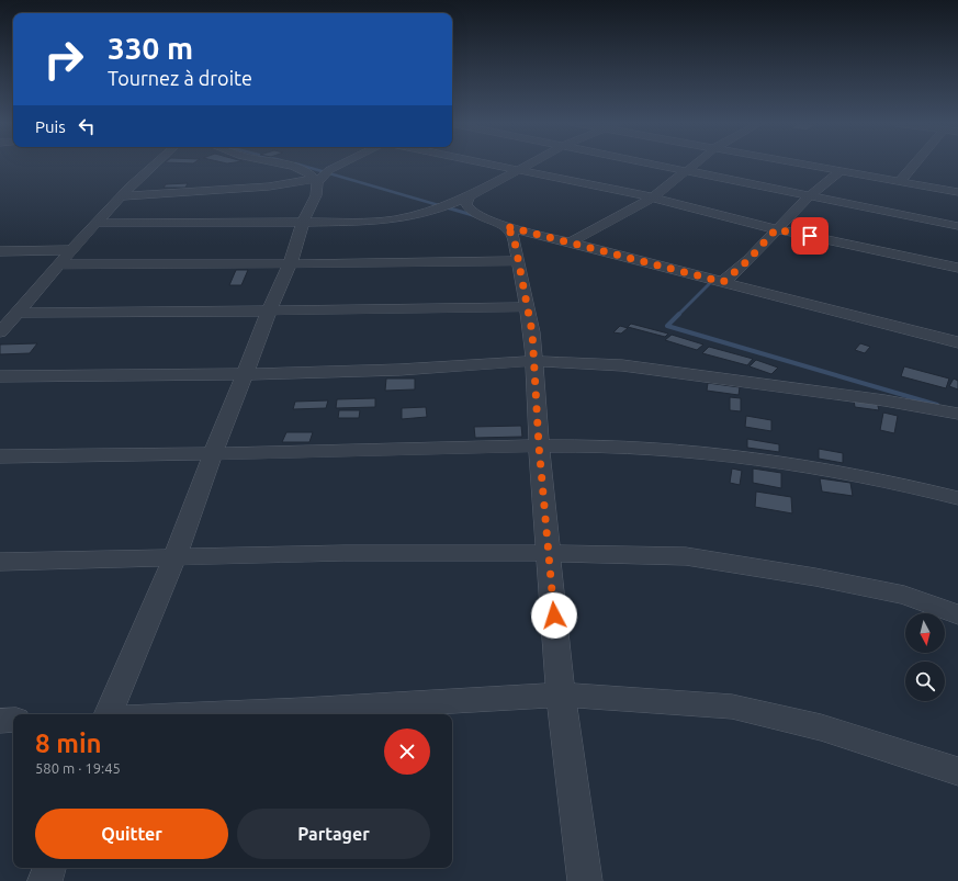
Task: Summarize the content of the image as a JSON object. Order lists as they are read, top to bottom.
{
  "north": "bottom",
  "page": {
    "turn": ["330 m", "Tournez à droite"],
    "then": "Puis",
    "heading": ["8 min", "580 m · 19:45"],
    "buttons": ["Quitter", "Partager"]
  }
}
